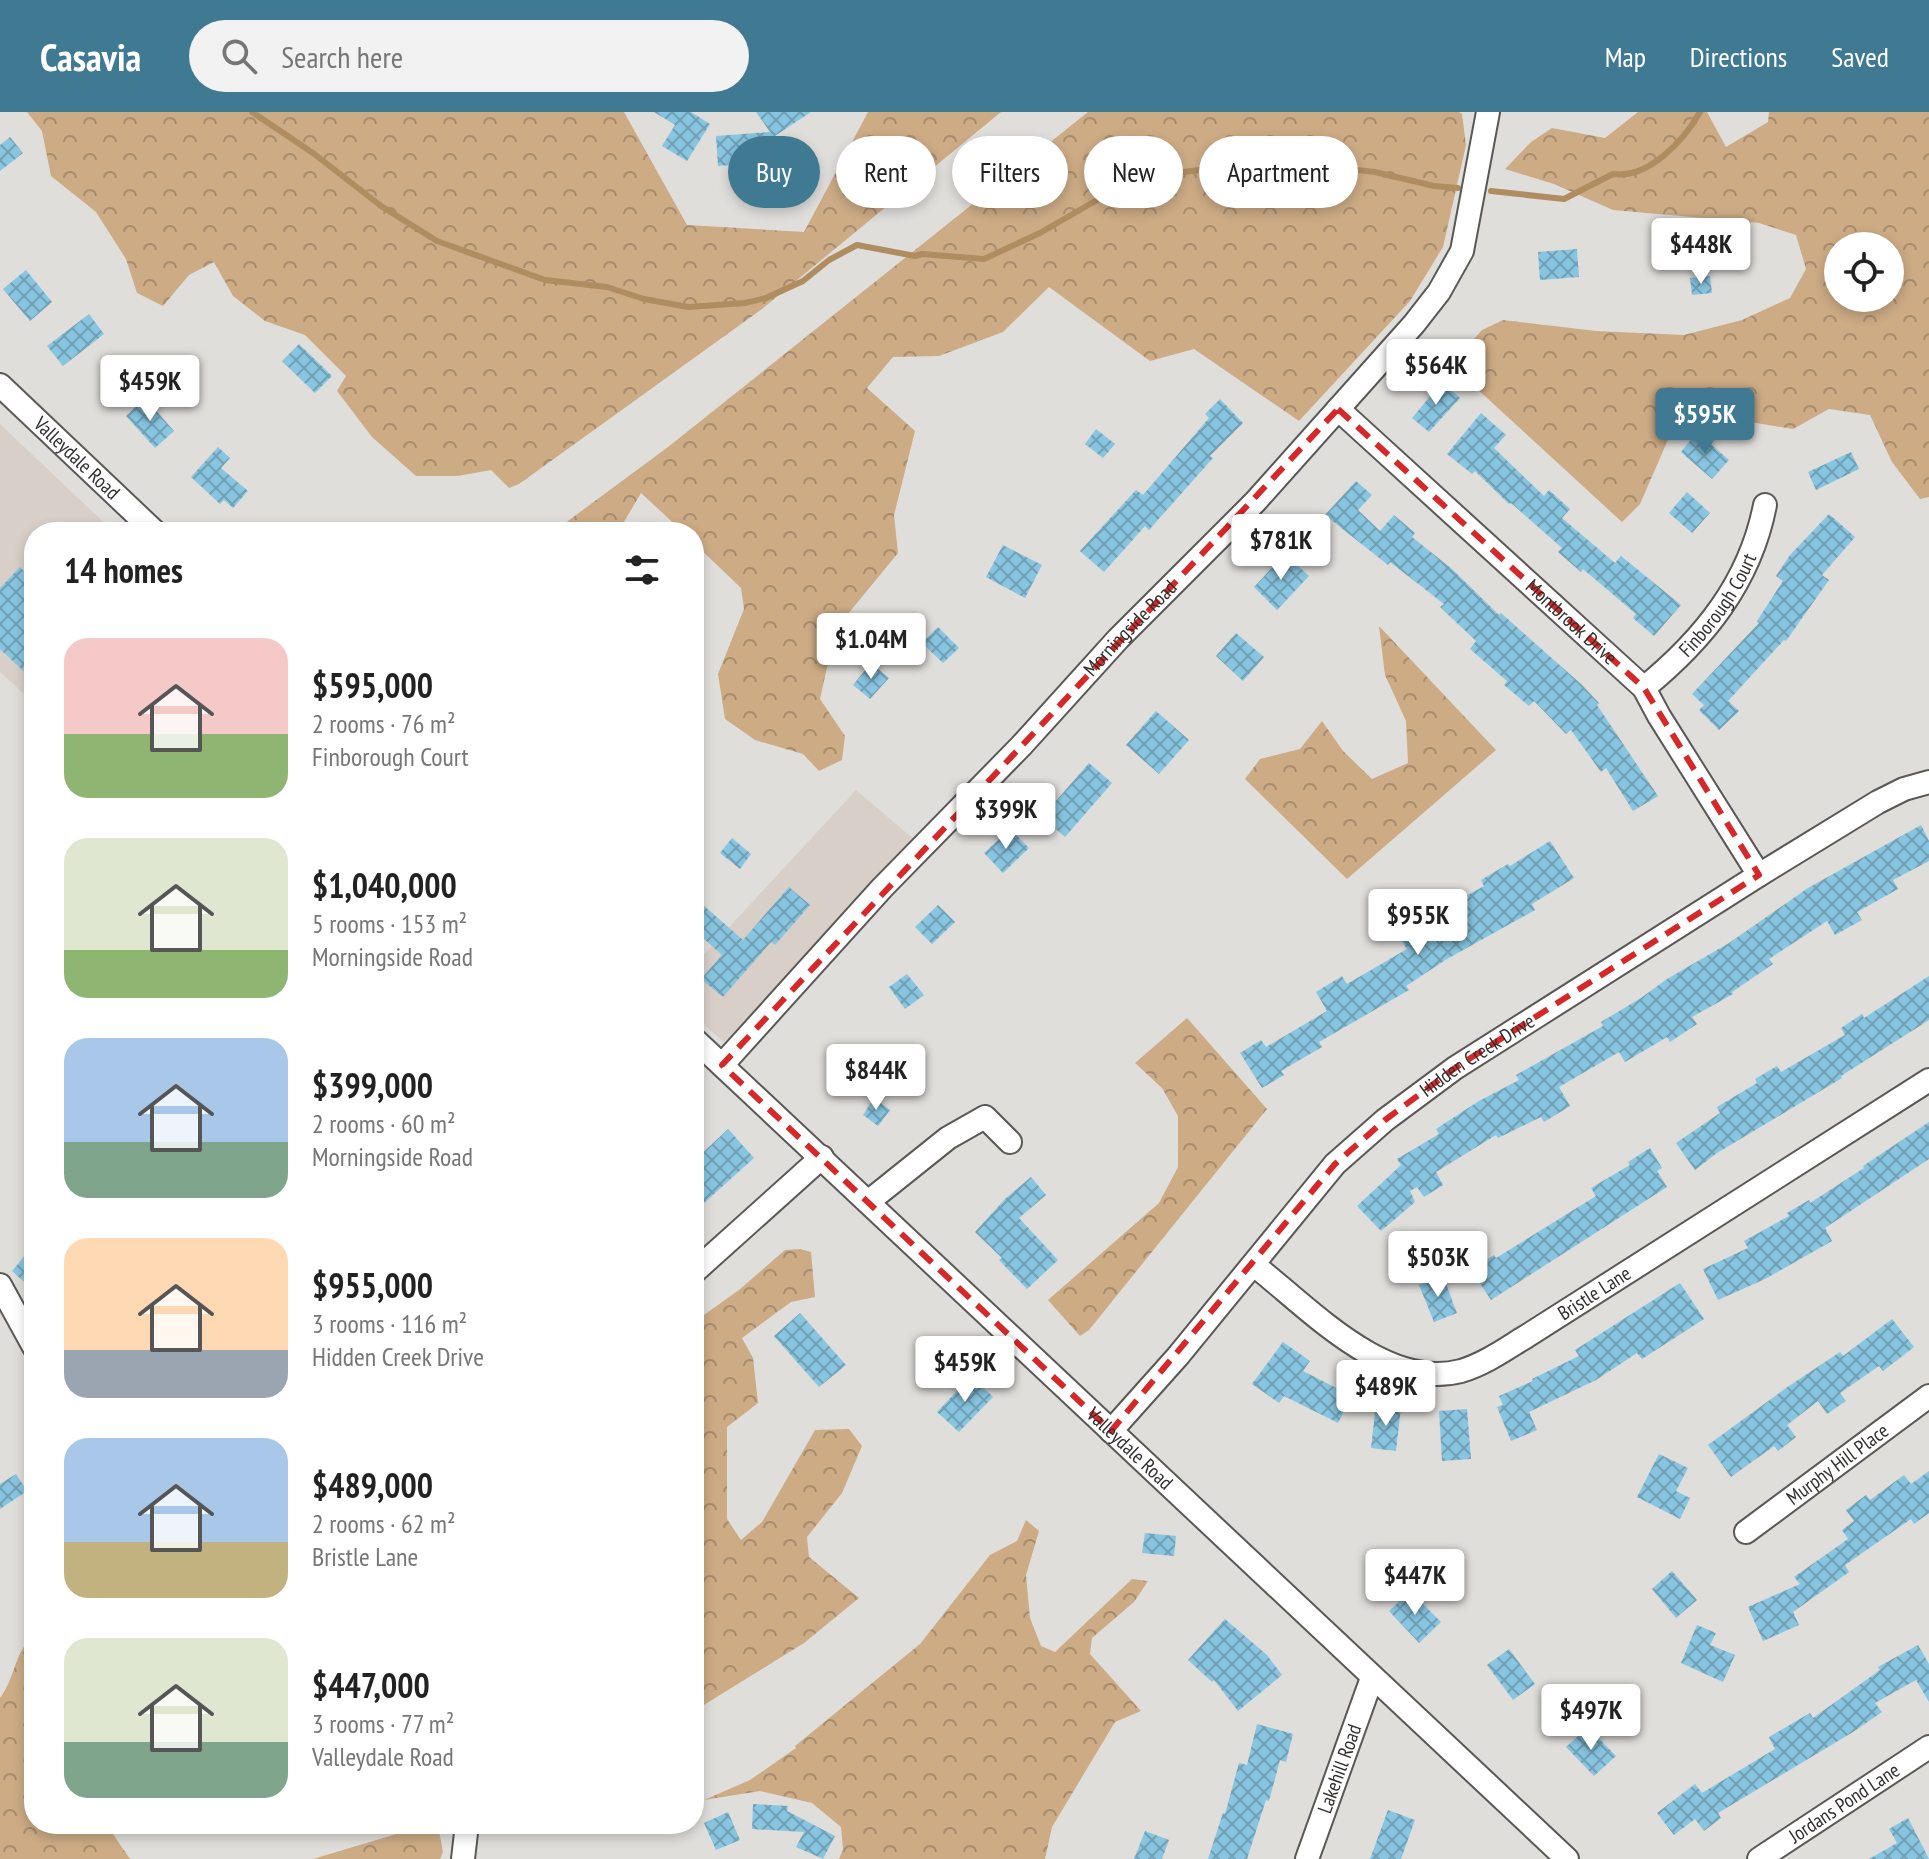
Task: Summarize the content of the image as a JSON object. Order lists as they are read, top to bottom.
{
  "streets": {
    "street": [
      "Valleydale Road",
      "Finborough Court",
      "Montbrook Drive",
      "Morningside Road",
      "Hidden Creek Drive",
      "Bristle Lane",
      "Murphy Hill Place",
      "Lakehill Road",
      "Jordans Pond Lane"
    ]
  },
  "crossings": [
    ["Valleydale Road", "Morningside Road"],
    ["Valleydale Road", "Hidden Creek Drive"],
    ["Valleydale Road", "Lakehill Road"],
    ["Finborough Court", "Montbrook Drive"],
    ["Montbrook Drive", "Morningside Road"],
    ["Montbrook Drive", "Hidden Creek Drive"],
    ["Hidden Creek Drive", "Bristle Lane"]
  ],
  "page": {
    "header": "Casavia",
    "search": "Search here",
    "nav": ["Map", "Directions", "Saved"],
    "chip": [
      "Buy",
      "Rent",
      "Filters",
      "New",
      "Apartment"
    ],
    "price": [
      "$448K",
      "$564K",
      "$459K",
      "$595K",
      "$781K",
      "$1.04M",
      "$399K",
      "$955K",
      "$844K",
      "$503K",
      "$459K",
      "$489K",
      "$447K",
      "$497K"
    ],
    "heading": "14 homes",
    "list": [
      {
        "name": "$595,000",
        "note": "2 rooms · 76 m² · Finborough Court"
      },
      {
        "name": "$1,040,000",
        "note": "5 rooms · 153 m² · Morningside Road"
      },
      {
        "name": "$399,000",
        "note": "2 rooms · 60 m² · Morningside Road"
      },
      {
        "name": "$955,000",
        "note": "3 rooms · 116 m² · Hidden Creek Drive"
      },
      {
        "name": "$489,000",
        "note": "2 rooms · 62 m² · Bristle Lane"
      },
      {
        "name": "$447,000",
        "note": "3 rooms · 77 m² · Valleydale Road"
      }
    ]
  }
}
